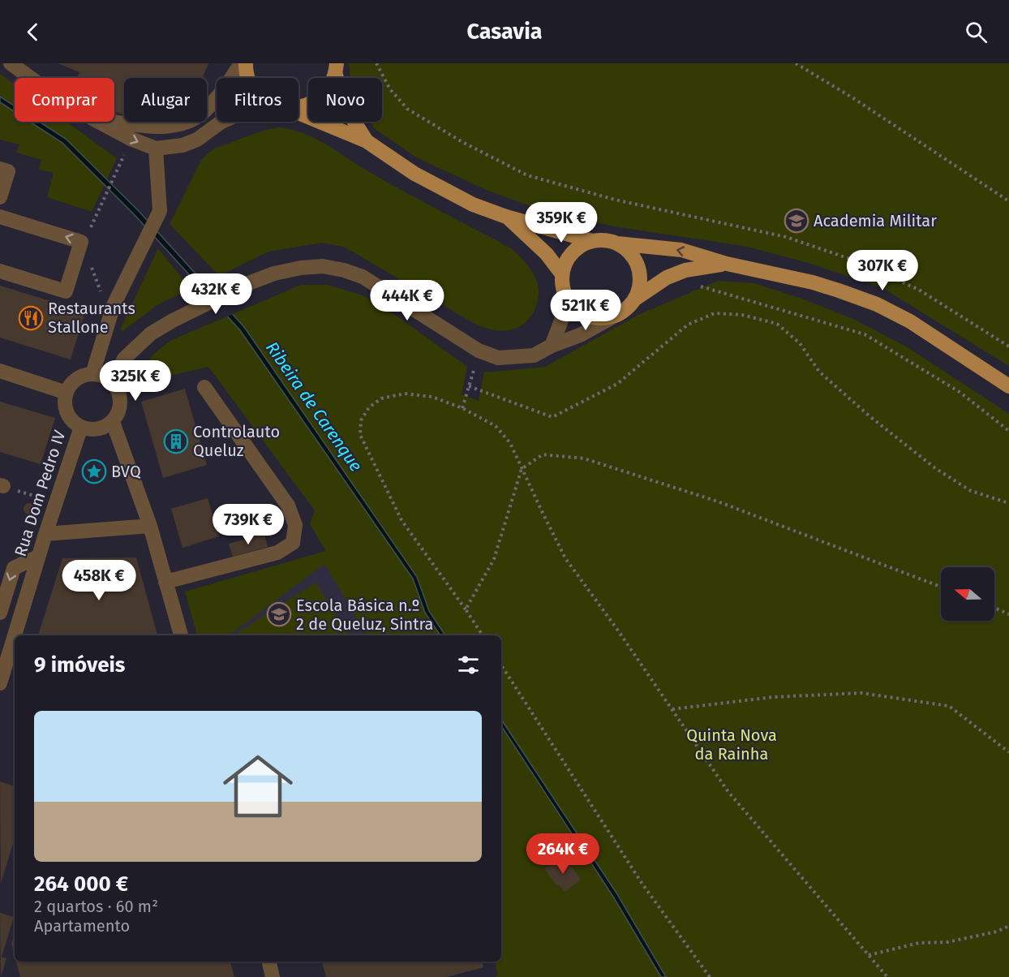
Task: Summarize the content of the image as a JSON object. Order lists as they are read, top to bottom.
{
  "streets": {
    "street": ["Rua Dom Pedro IV"]
  },
  "water": ["Ribeira de Carenque"],
  "parks": ["Quinta Nova da Rainha"],
  "places": {
    "school or university": ["Academia Militar", "Escola Básica n.º 2 de Queluz, Sintra"],
    "restaurant": ["Restaurants Stallone"],
    "building": ["Controlauto Queluz"],
    "place": ["BVQ"]
  },
  "north": "left",
  "page": {
    "header": "Casavia",
    "chip": [
      "Comprar",
      "Alugar",
      "Filtros",
      "Novo"
    ],
    "price": [
      "359K €",
      "307K €",
      "432K €",
      "444K €",
      "521K €",
      "325K €",
      "739K €",
      "458K €",
      "264K €"
    ],
    "heading": "9 imóveis",
    "list": [
      {
        "name": "264 000 €",
        "note": "2 quartos · 60 m² · Apartamento"
      }
    ]
  }
}
